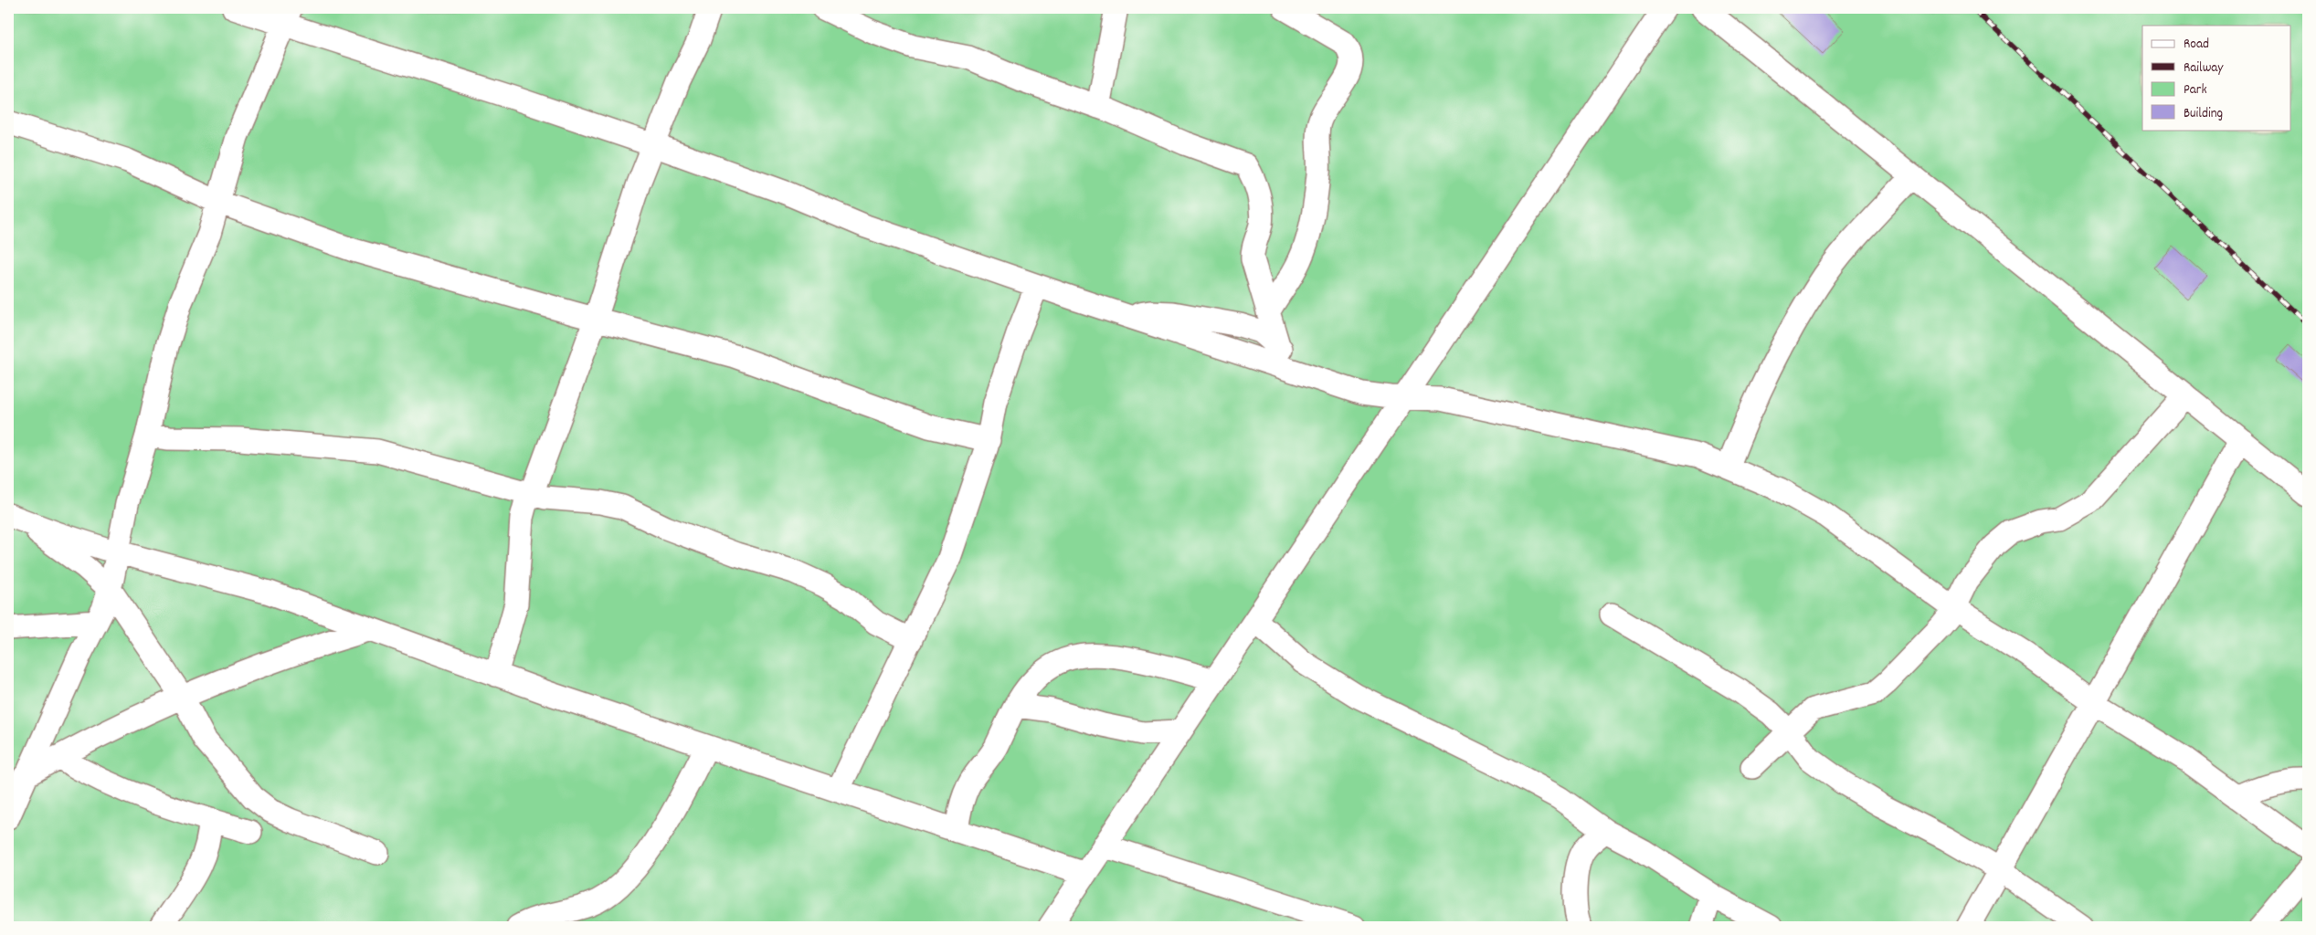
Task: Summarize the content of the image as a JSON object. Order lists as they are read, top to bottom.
{
  "legend": [
    "Road",
    "Railway",
    "Park",
    "Building"
  ]
}
